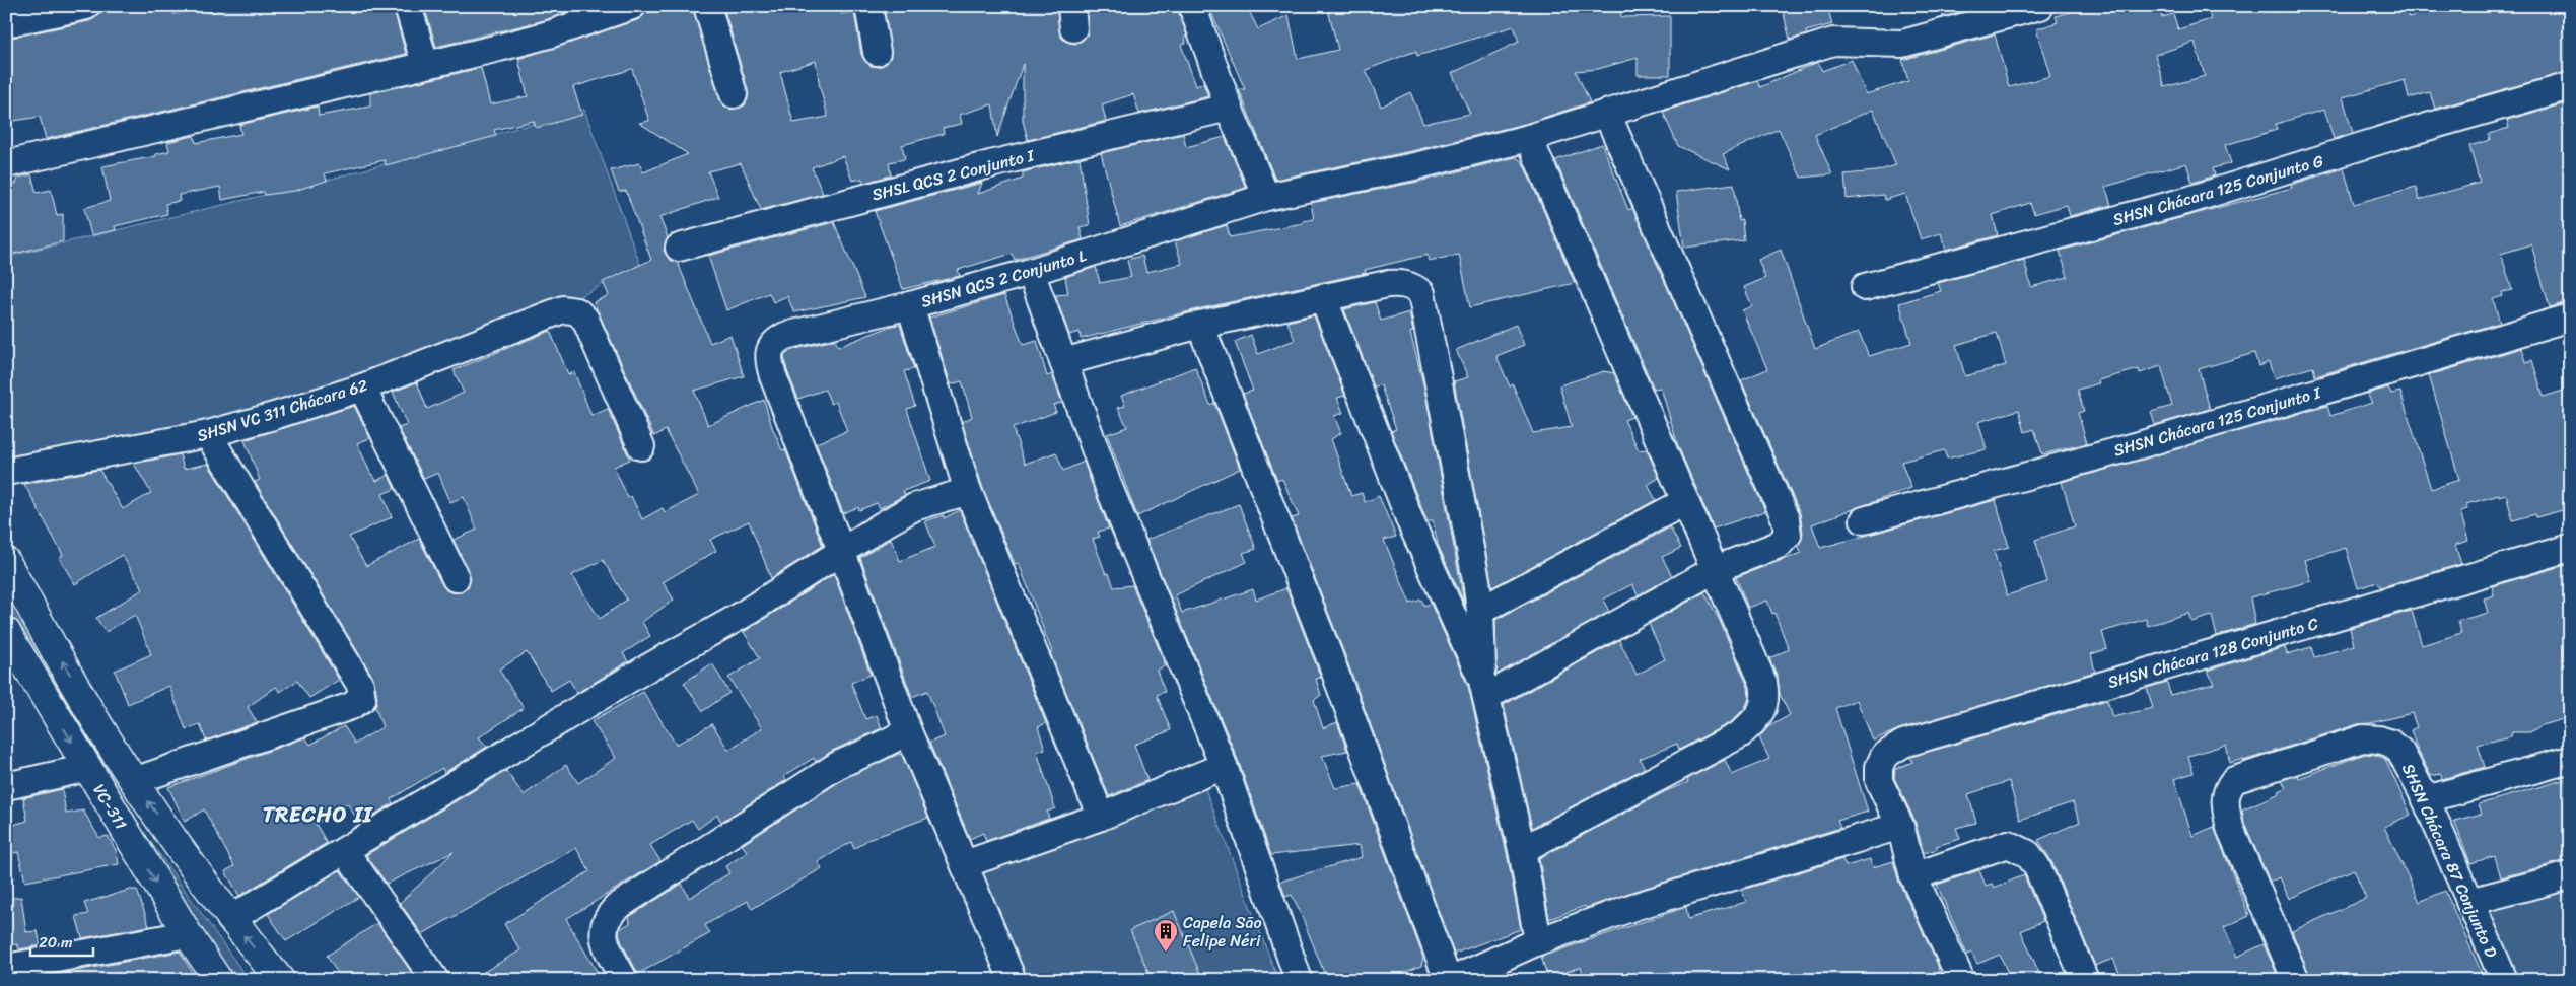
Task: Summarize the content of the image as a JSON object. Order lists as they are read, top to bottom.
{
  "streets": {
    "main road": ["VC-311"],
    "street": [
      "SHSL QCS 2 Conjunto I",
      "SHSN Chácara 125 Conjunto G",
      "SHSN QCS 2 Conjunto L",
      "SHSN VC 311 Chácara 62",
      "SHSN Chácara 125 Conjunto I",
      "SHSN Chácara 128 Conjunto C",
      "SHSN Chácara 87 Conjunto D"
    ]
  },
  "districts": ["TRECHO II"],
  "places": {
    "building": ["Capela São Felipe Néri"]
  },
  "scale_bar": "20 m"
}
